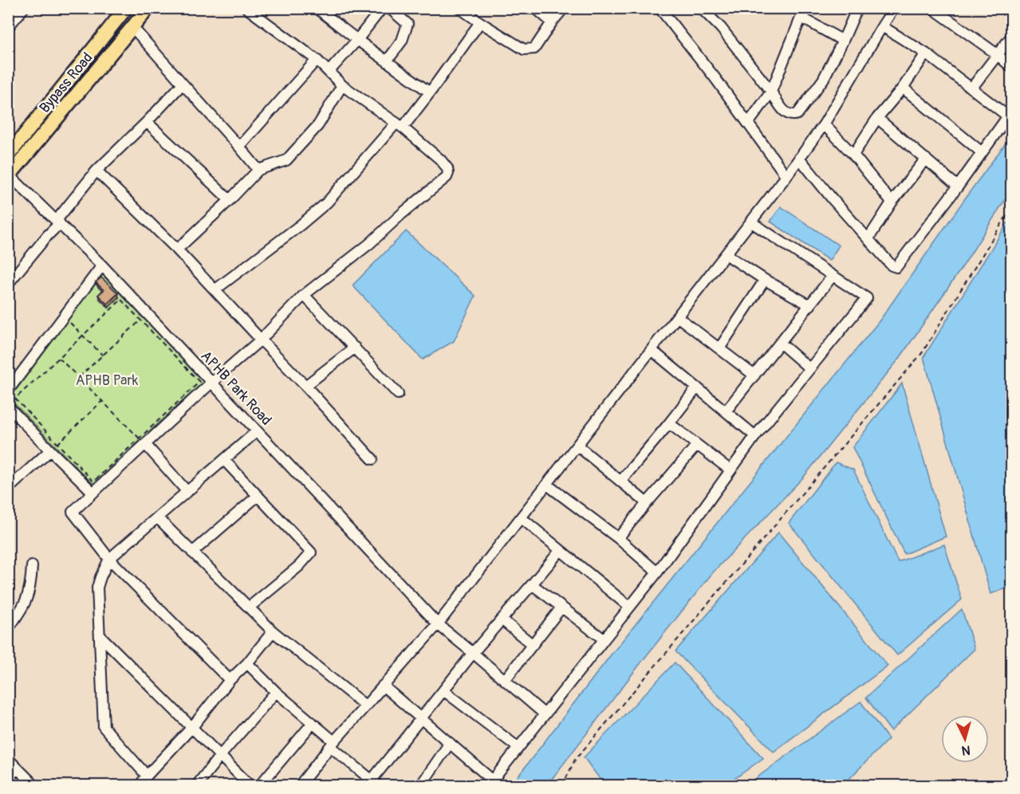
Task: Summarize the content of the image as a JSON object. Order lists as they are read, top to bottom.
{
  "streets": {
    "main road": ["Bypass Road"],
    "street": ["APHB Park Road"]
  },
  "crossings": [
    ["Bypass Road", "APHB Park Road"]
  ],
  "parks": ["APHB Park"],
  "north": "bottom"
}
